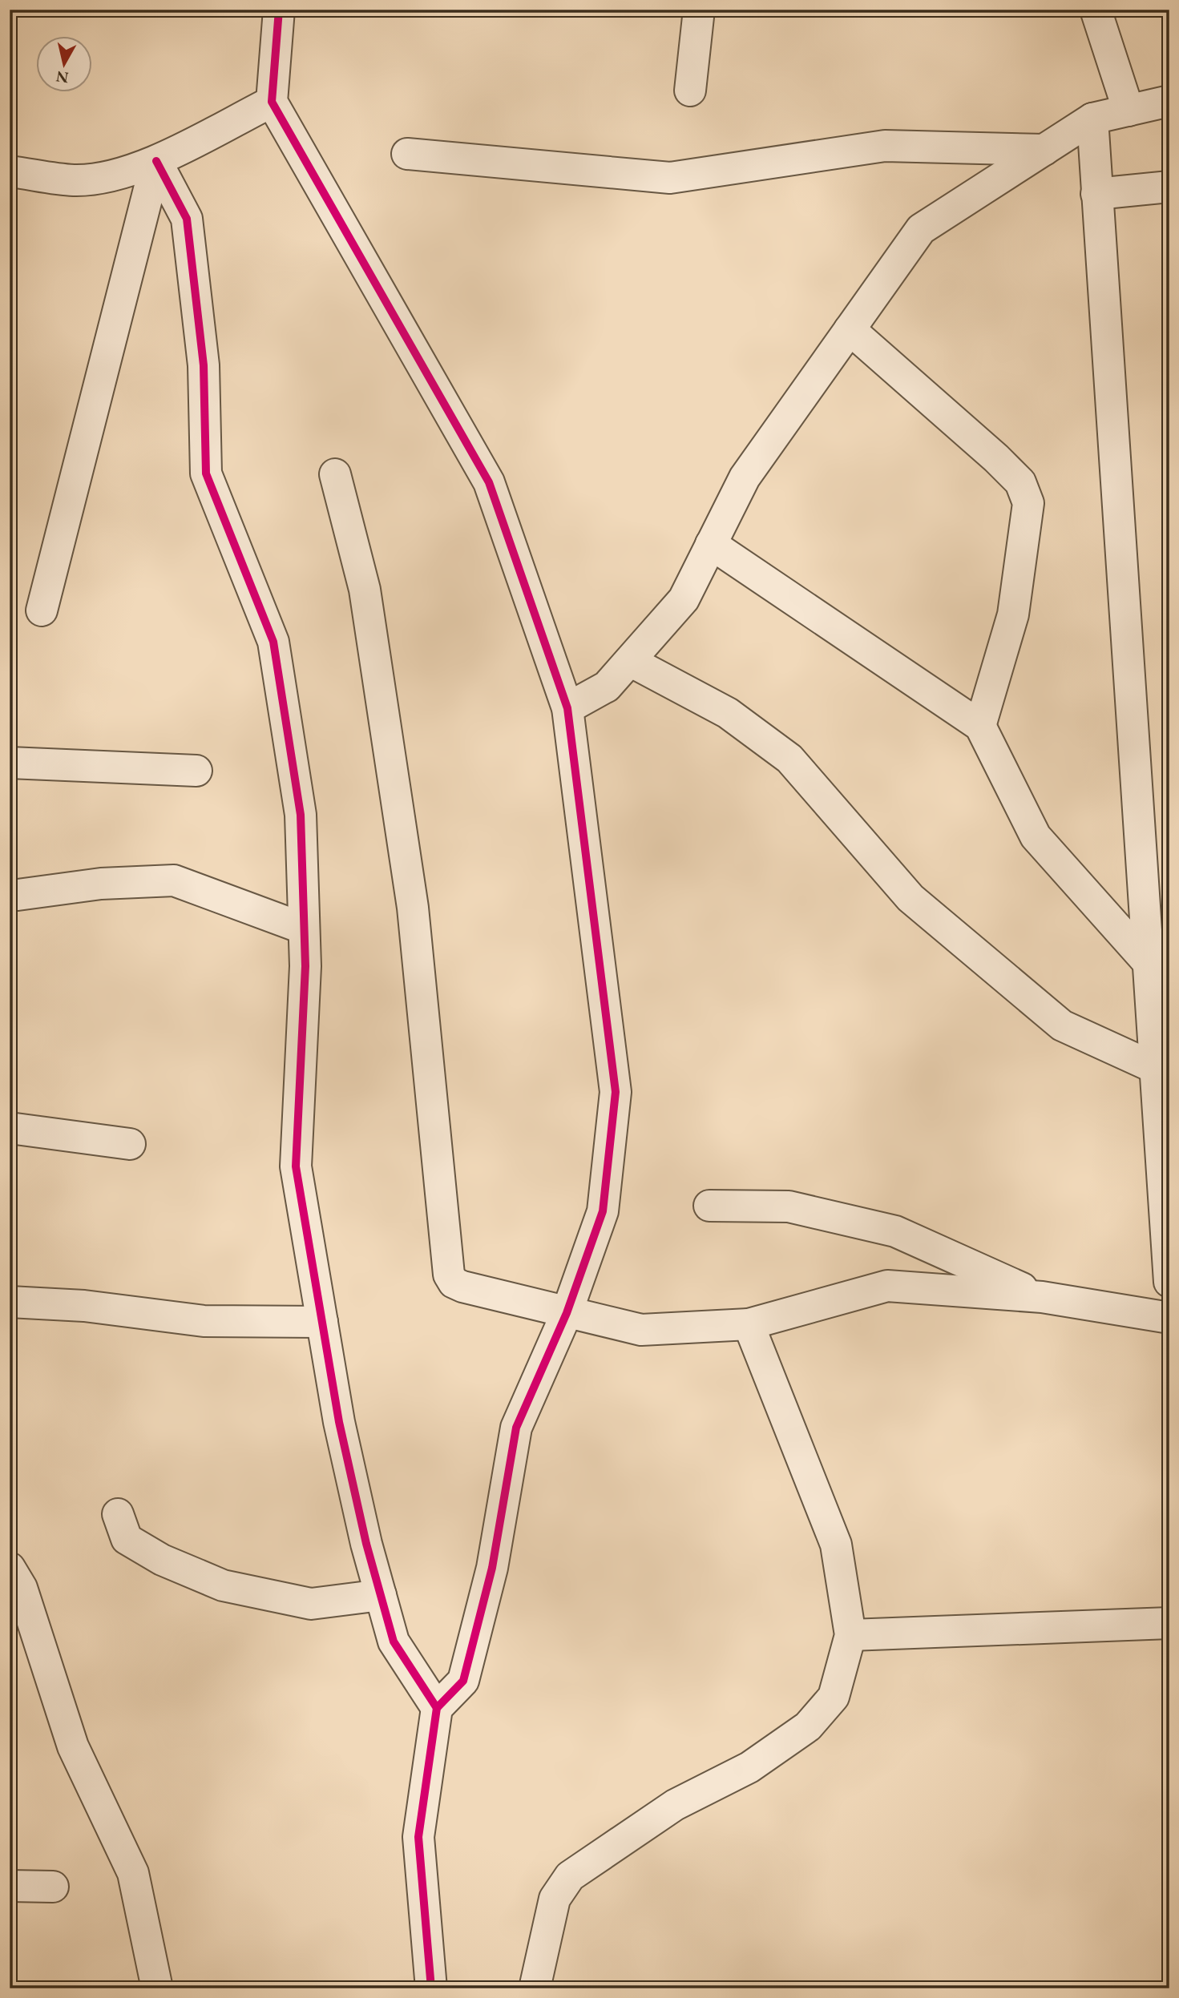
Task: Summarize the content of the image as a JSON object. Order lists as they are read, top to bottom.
{
  "north": "bottom"
}
